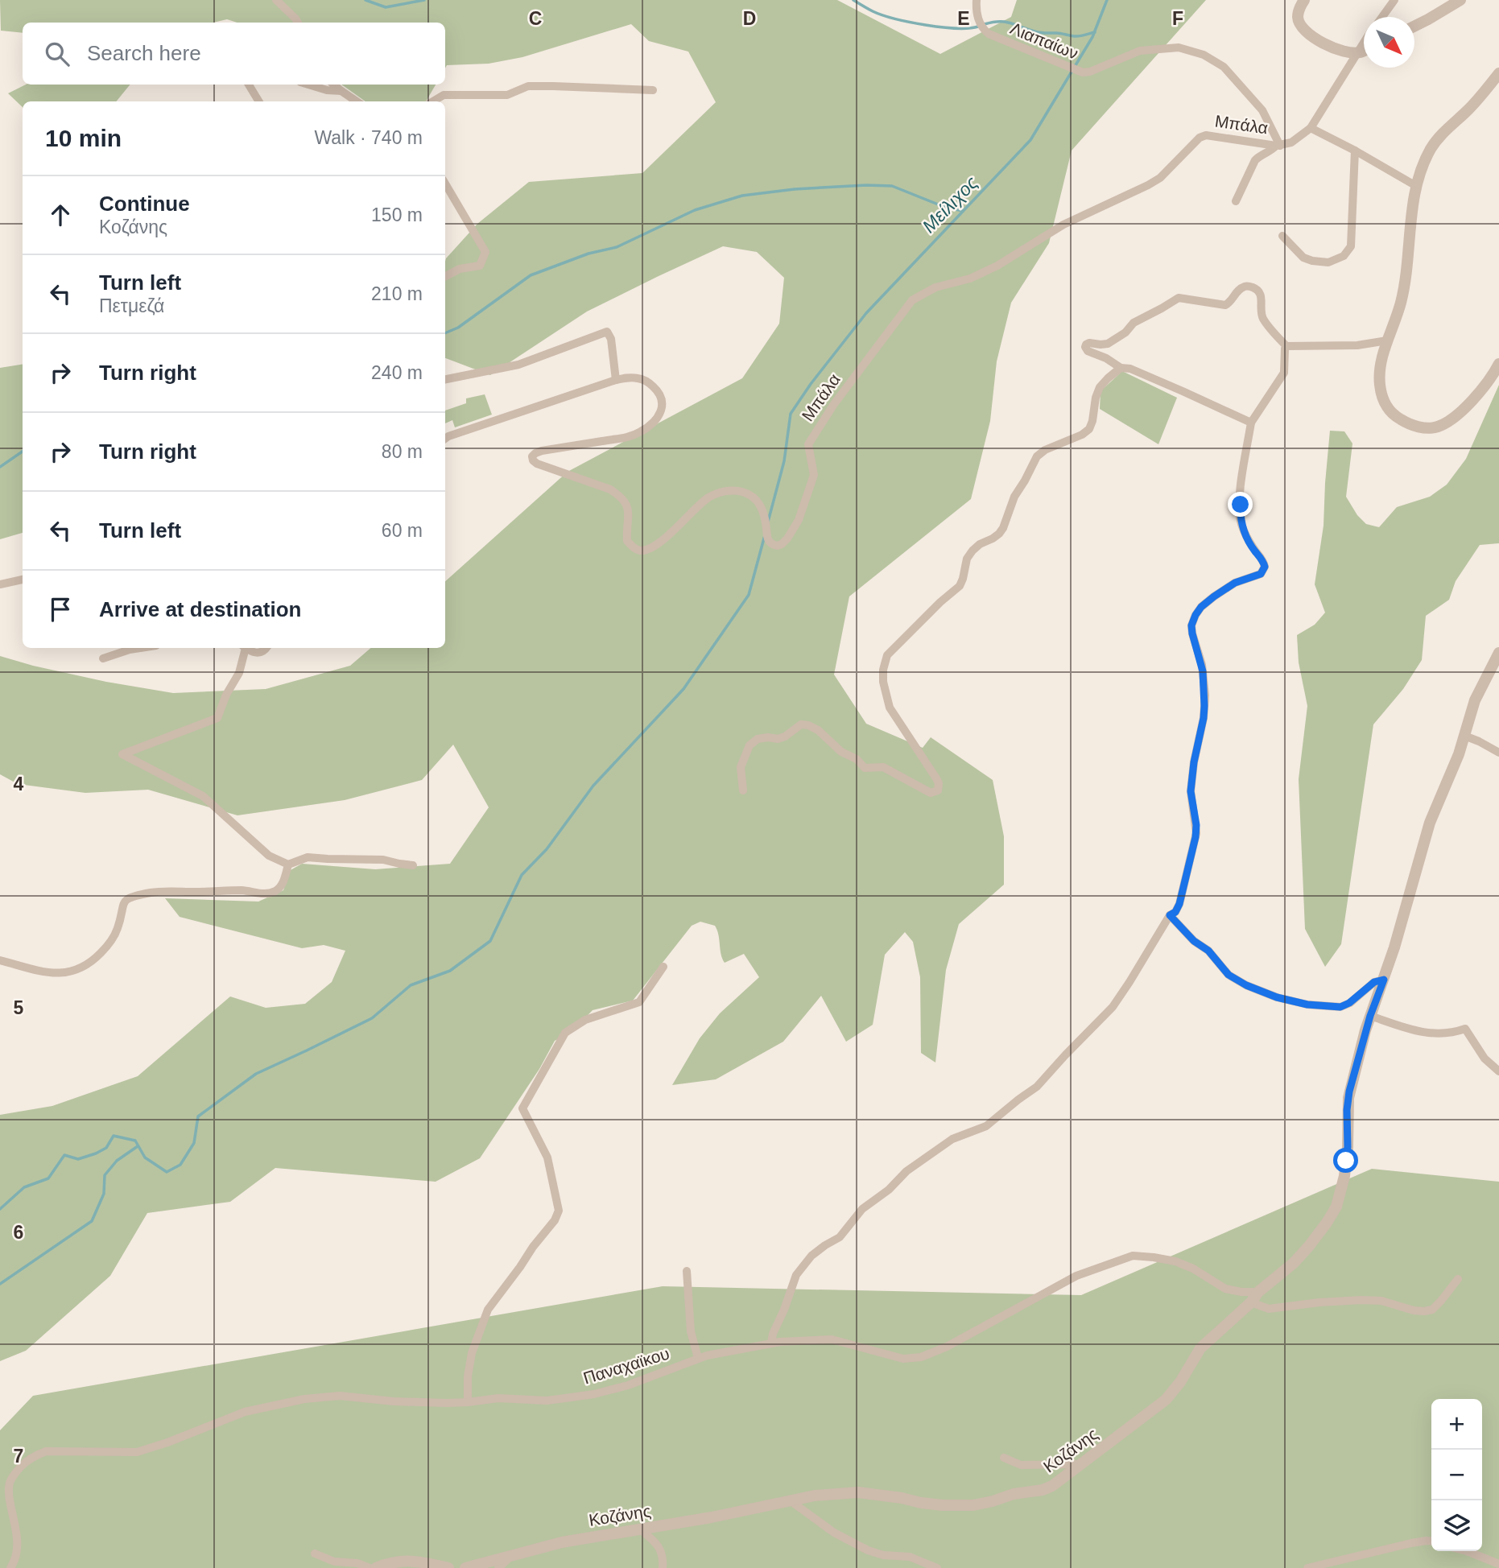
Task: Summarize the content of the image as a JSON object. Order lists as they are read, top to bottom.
{
  "streets": {
    "street": [
      "Λιαπαίων",
      "Μπάλα",
      "Παναχαϊκου",
      "Κοζάνης"
    ]
  },
  "crossings": [
    ["Λιαπαίων", "Μπάλα"],
    ["Παναχαϊκου", "Κοζάνης"]
  ],
  "water": ["Μείλιχος"],
  "north": "bottom right",
  "page": {
    "search": "Search here",
    "heading": ["10 min", "Walk · 740 m"],
    "list": [
      ["Continue", "Κοζάνης", "150 m"],
      ["Turn left", "Πετμεζά", "210 m"],
      ["Turn right", "240 m"],
      ["Turn right", "80 m"],
      ["Turn left", "60 m"],
      "Arrive at destination"
    ],
    "map_buttons": ["+", "−"]
  },
  "grid": {
    "columns": [
      "C",
      "D",
      "E",
      "F"
    ],
    "rows": [
      "4",
      "5",
      "6",
      "7"
    ]
  }
}
